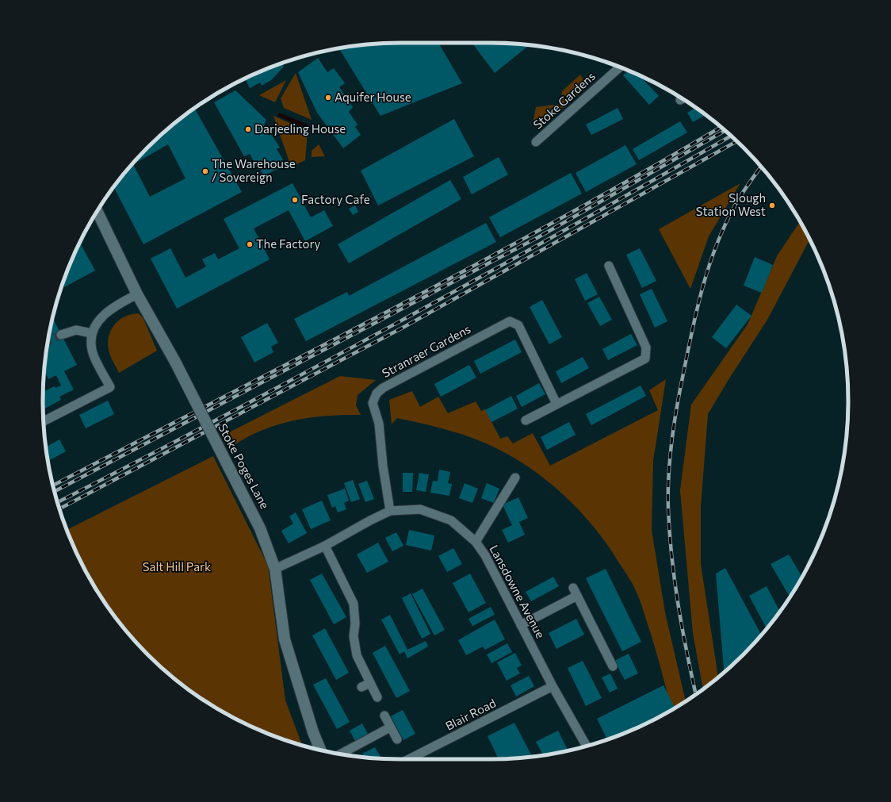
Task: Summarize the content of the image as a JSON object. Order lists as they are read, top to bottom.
{
  "streets": {
    "street": [
      "Stoke Gardens",
      "Stranraer Gardens",
      "Stoke Poges Lane",
      "Lansdowne Avenue",
      "Blair Road"
    ]
  },
  "crossings": [
    ["Stranraer Gardens", "Lansdowne Avenue"],
    ["Stoke Poges Lane", "Lansdowne Avenue"],
    ["Lansdowne Avenue", "Blair Road"]
  ],
  "parks": ["Salt Hill Park"],
  "places": [
    "Aquifer House",
    "Darjeeling House",
    "The Warehouse / Sovereign",
    "Factory Cafe",
    "Slough Station West",
    "The Factory"
  ]
}
